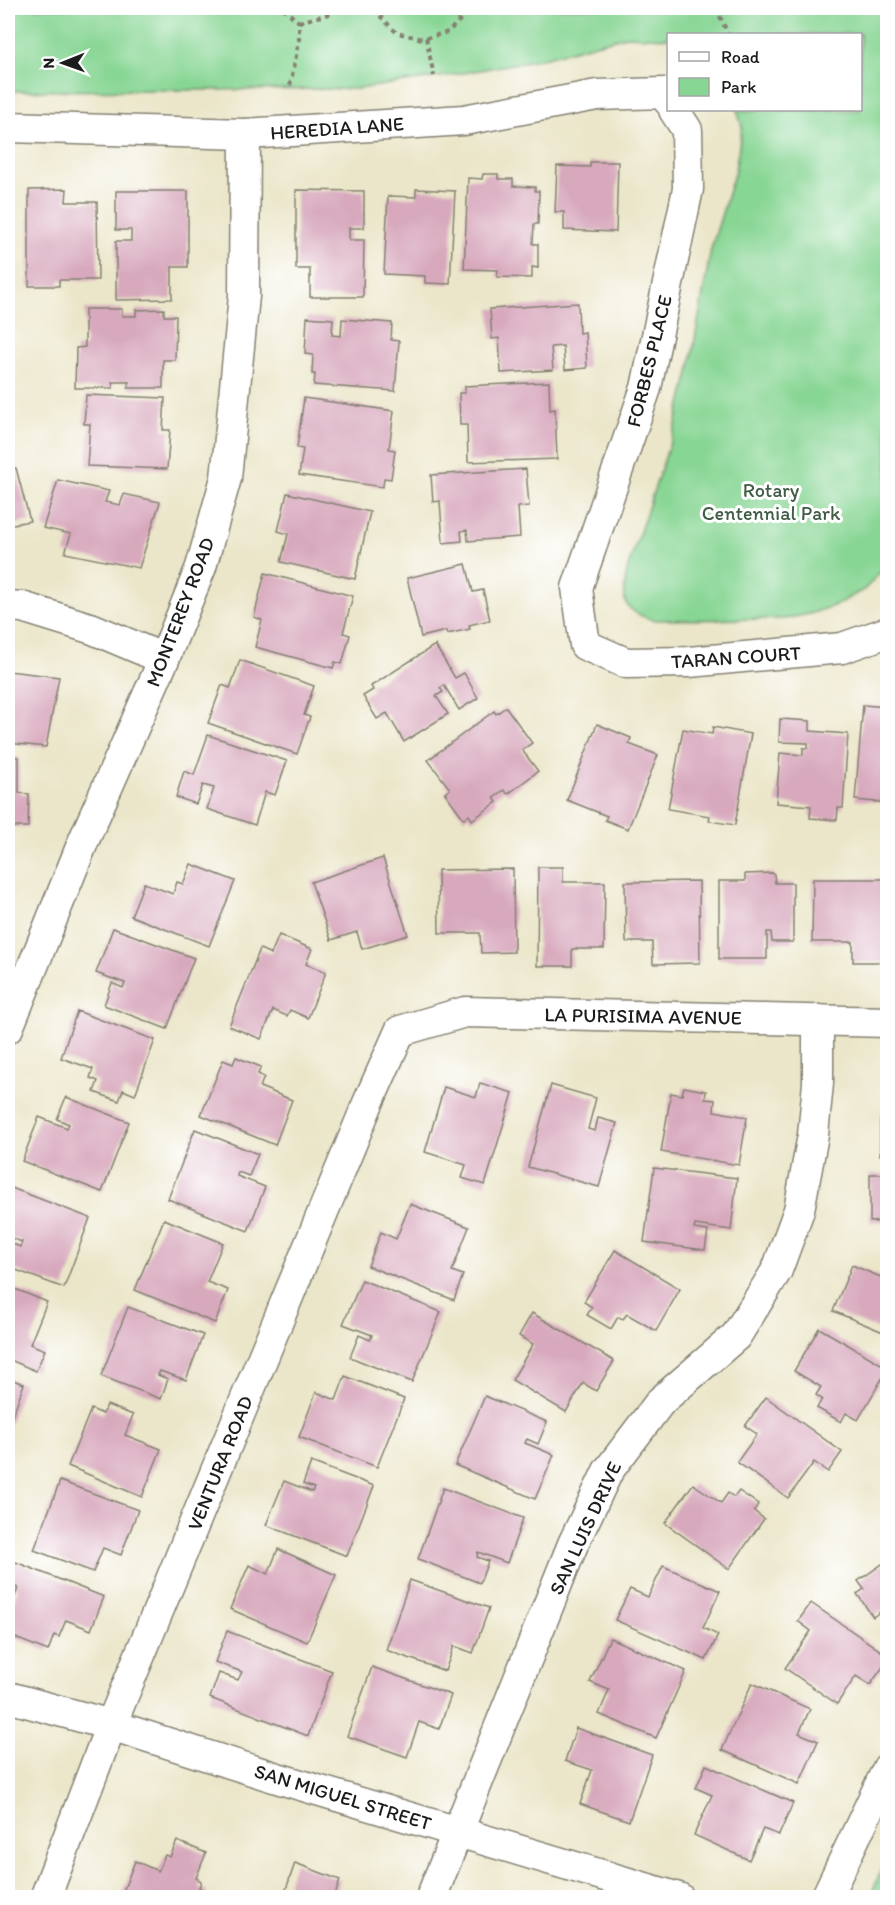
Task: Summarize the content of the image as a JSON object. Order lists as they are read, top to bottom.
{
  "streets": {
    "street": [
      "HEREDIA LANE",
      "FORBES PLACE",
      "MONTEREY ROAD",
      "TARAN COURT",
      "LA PURISIMA AVENUE",
      "VENTURA ROAD",
      "SAN LUIS DRIVE",
      "SAN MIGUEL STREET"
    ]
  },
  "crossings": [
    ["HEREDIA LANE", "MONTEREY ROAD"],
    ["FORBES PLACE", "TARAN COURT"],
    ["LA PURISIMA AVENUE", "VENTURA ROAD"],
    ["LA PURISIMA AVENUE", "SAN LUIS DRIVE"],
    ["VENTURA ROAD", "SAN MIGUEL STREET"],
    ["SAN LUIS DRIVE", "SAN MIGUEL STREET"]
  ],
  "parks": ["Rotary Centennial Park"],
  "legend": ["Road", "Park"],
  "north": "left"
}
